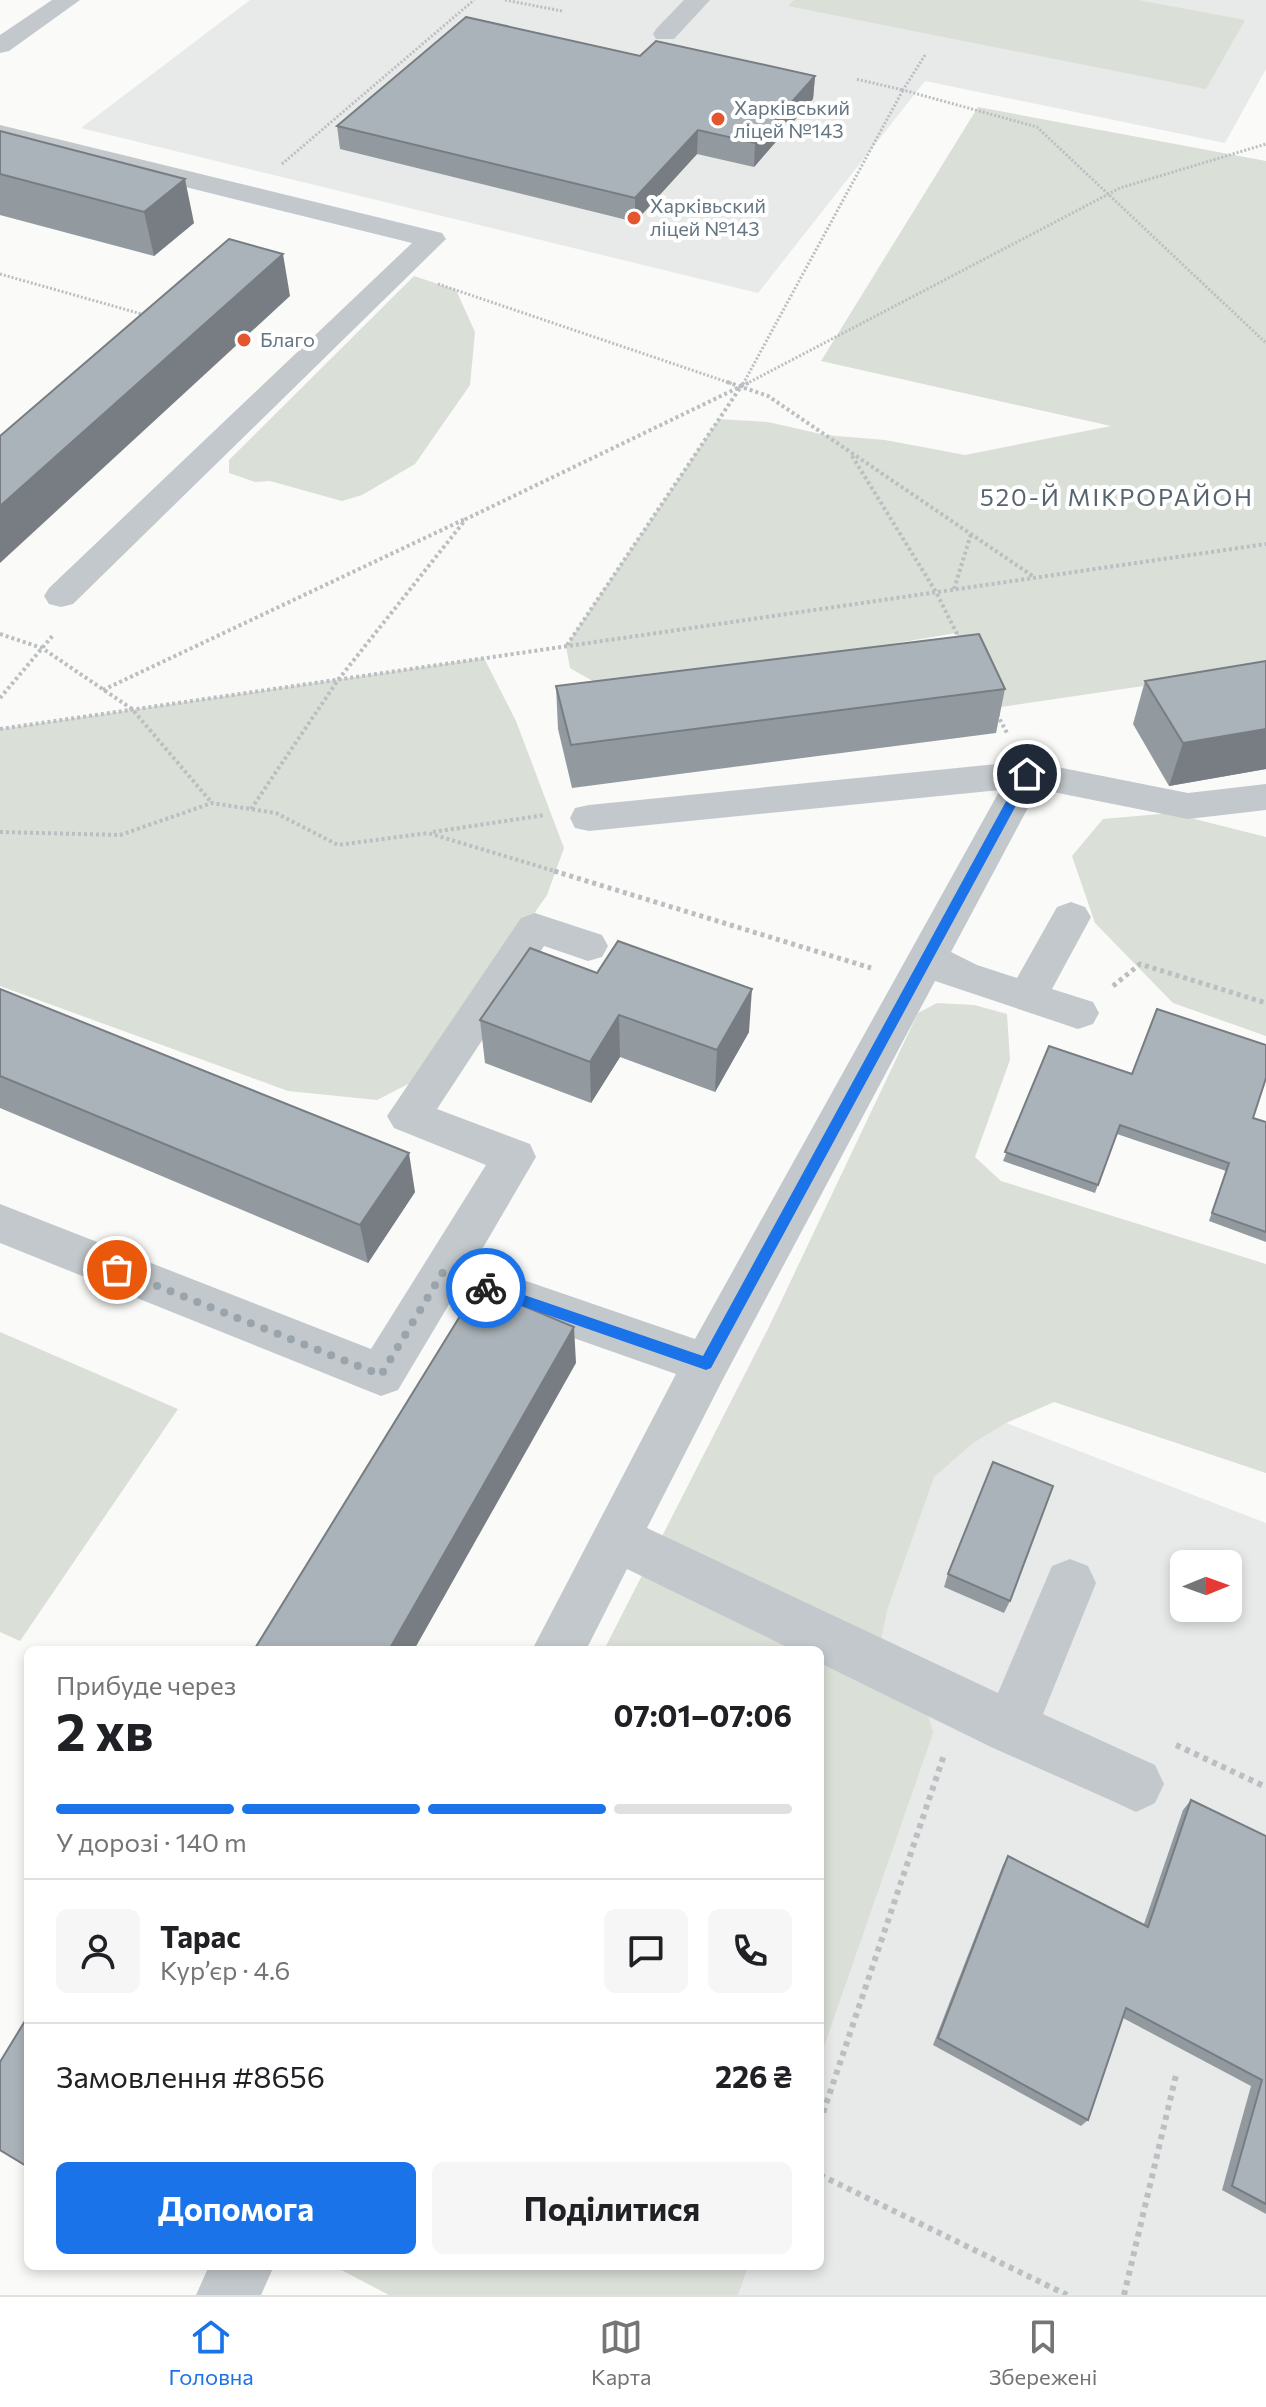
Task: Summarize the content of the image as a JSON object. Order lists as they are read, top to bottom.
{
  "districts": ["520-Й МІКРОРАЙОН"],
  "places": ["Харківський ліцей №143", "Харківьский ліцей №143", "Благо"],
  "north": "right",
  "page": {
    "heading": ["2 хв", "Прибуде через", "07:01–07:06"],
    "panel": [
      "Тарас",
      "Кур’єр · 4.6",
      "Замовлення #8656",
      "226 ₴"
    ],
    "bar": "У дорозі · 140 m",
    "buttons": ["Допомога", "Поділитися"],
    "tabs": ["Головна", "Карта", "Збережені"]
  }
}
